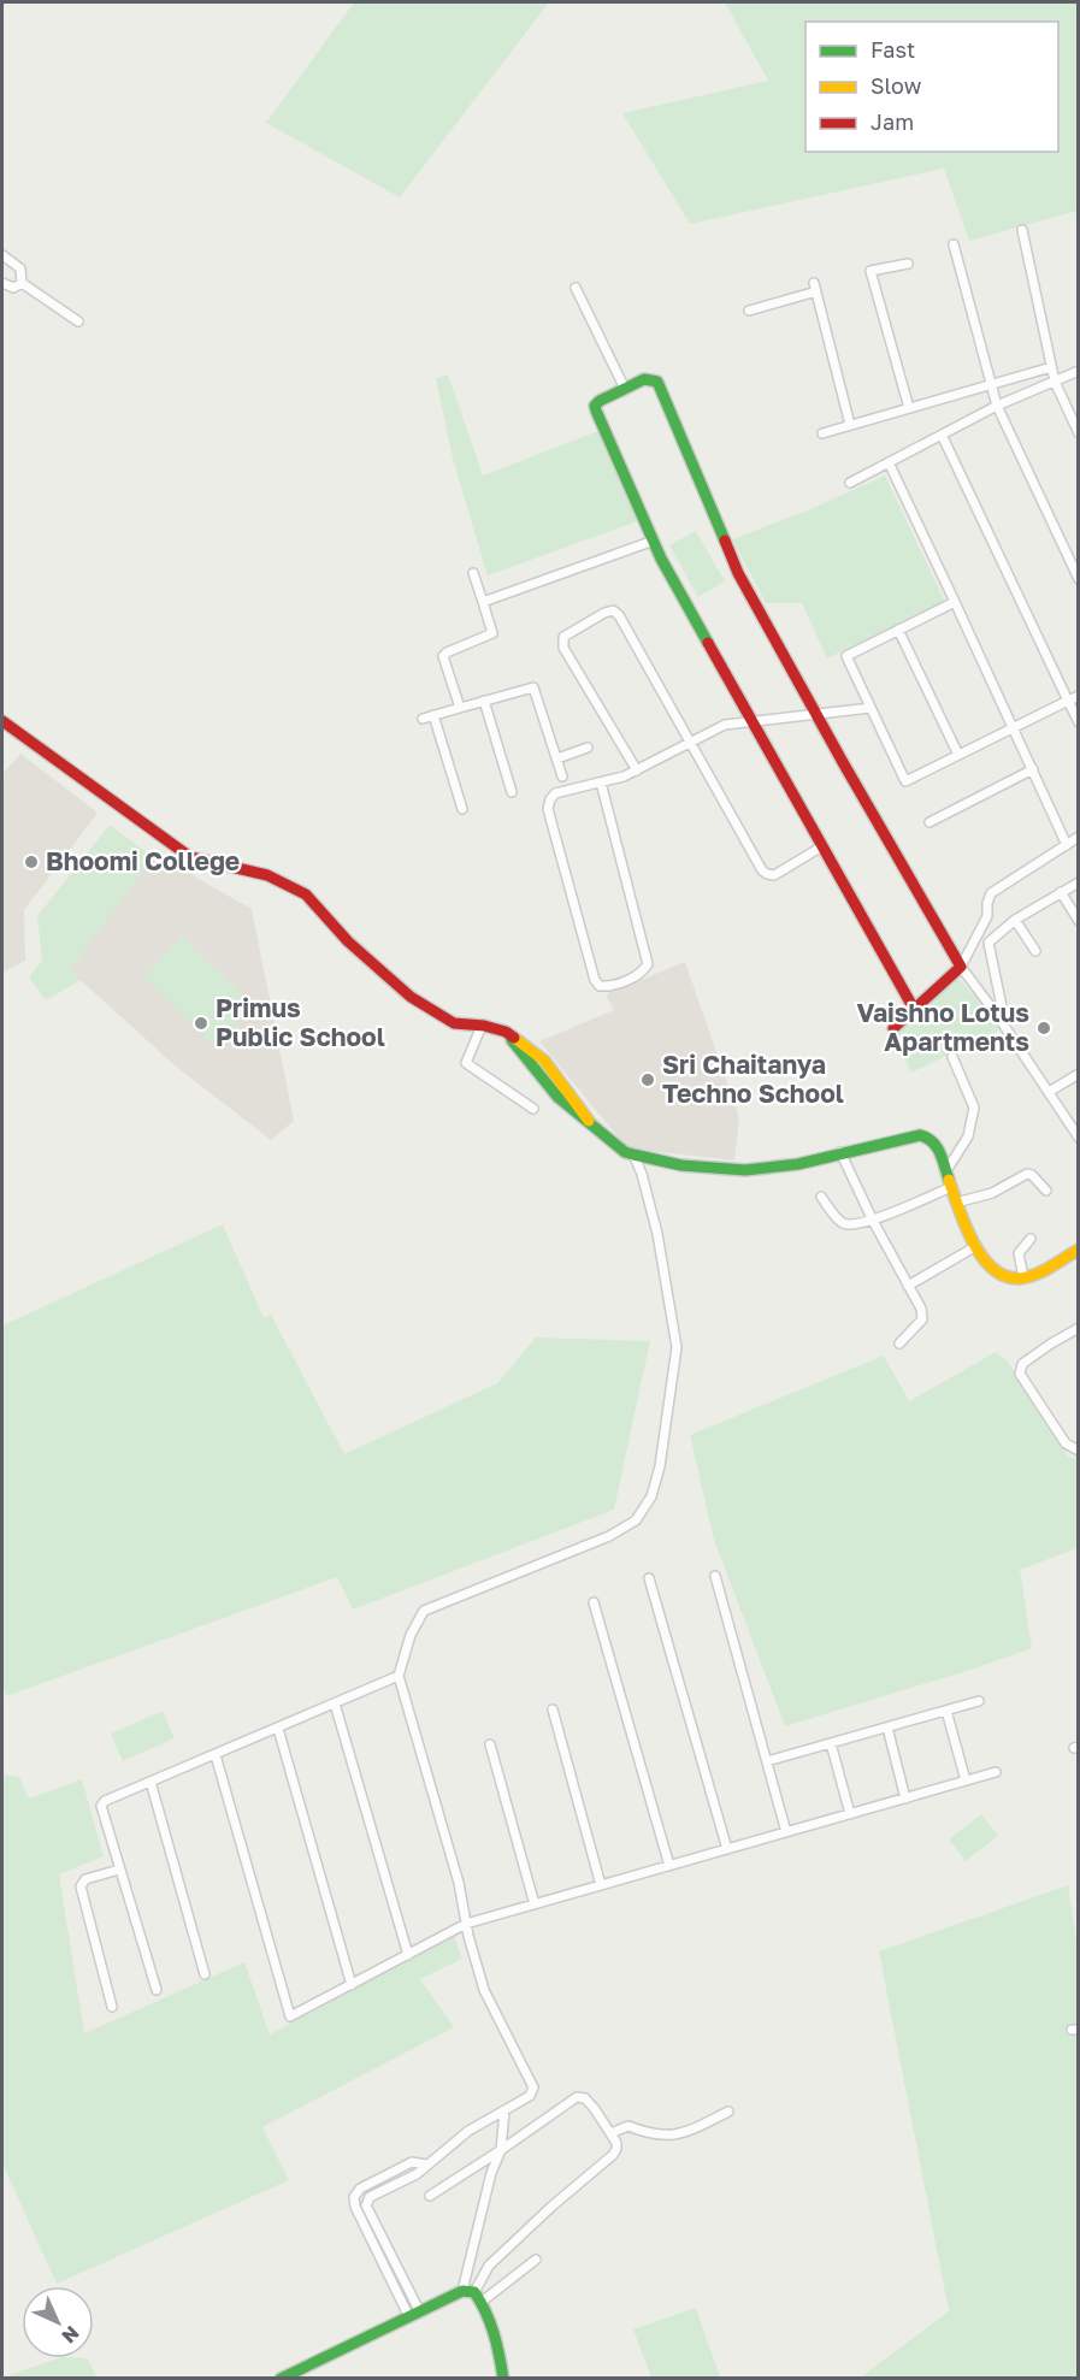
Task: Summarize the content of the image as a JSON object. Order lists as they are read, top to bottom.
{
  "places": [
    "Bhoomi College",
    "Primus Public School",
    "Vaishno Lotus Apartments",
    "Sri Chaitanya Techno School"
  ],
  "legend": ["Fast", "Slow", "Jam"],
  "north": "bottom right"
}
